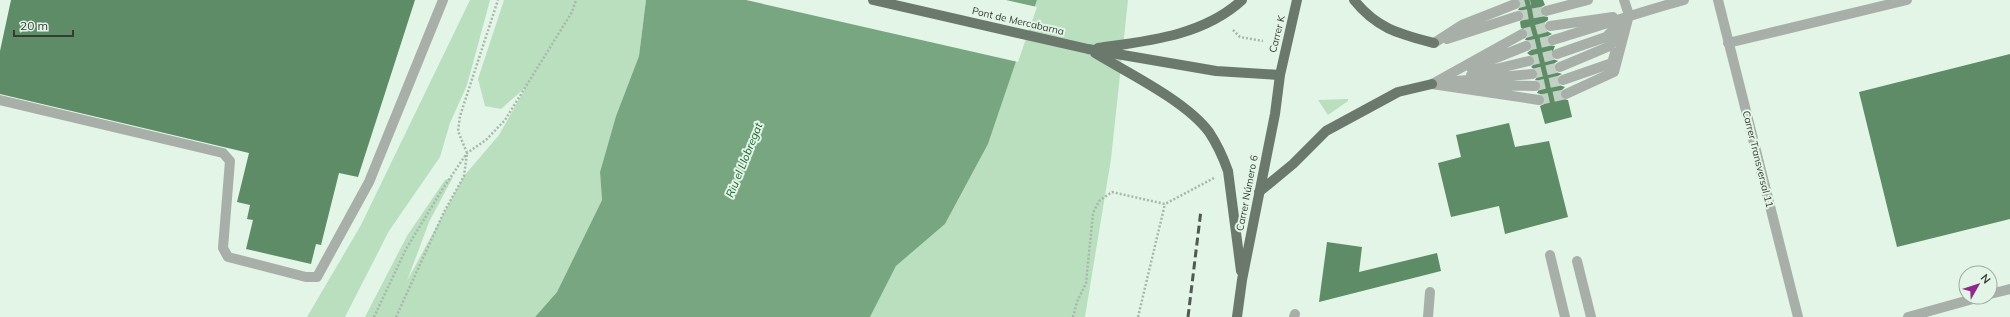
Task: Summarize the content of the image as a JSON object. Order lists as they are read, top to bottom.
{
  "streets": {
    "main road": ["Pont de Mercabarna", "Carrer K", "Carrer Número 6"],
    "lane": ["Carrer Transversal 11"]
  },
  "crossings": [
    ["Carrer K", "Carrer Número 6"]
  ],
  "water": ["Riu el Llobregat"],
  "scale_bar": "20 m",
  "north": "top right"
}
